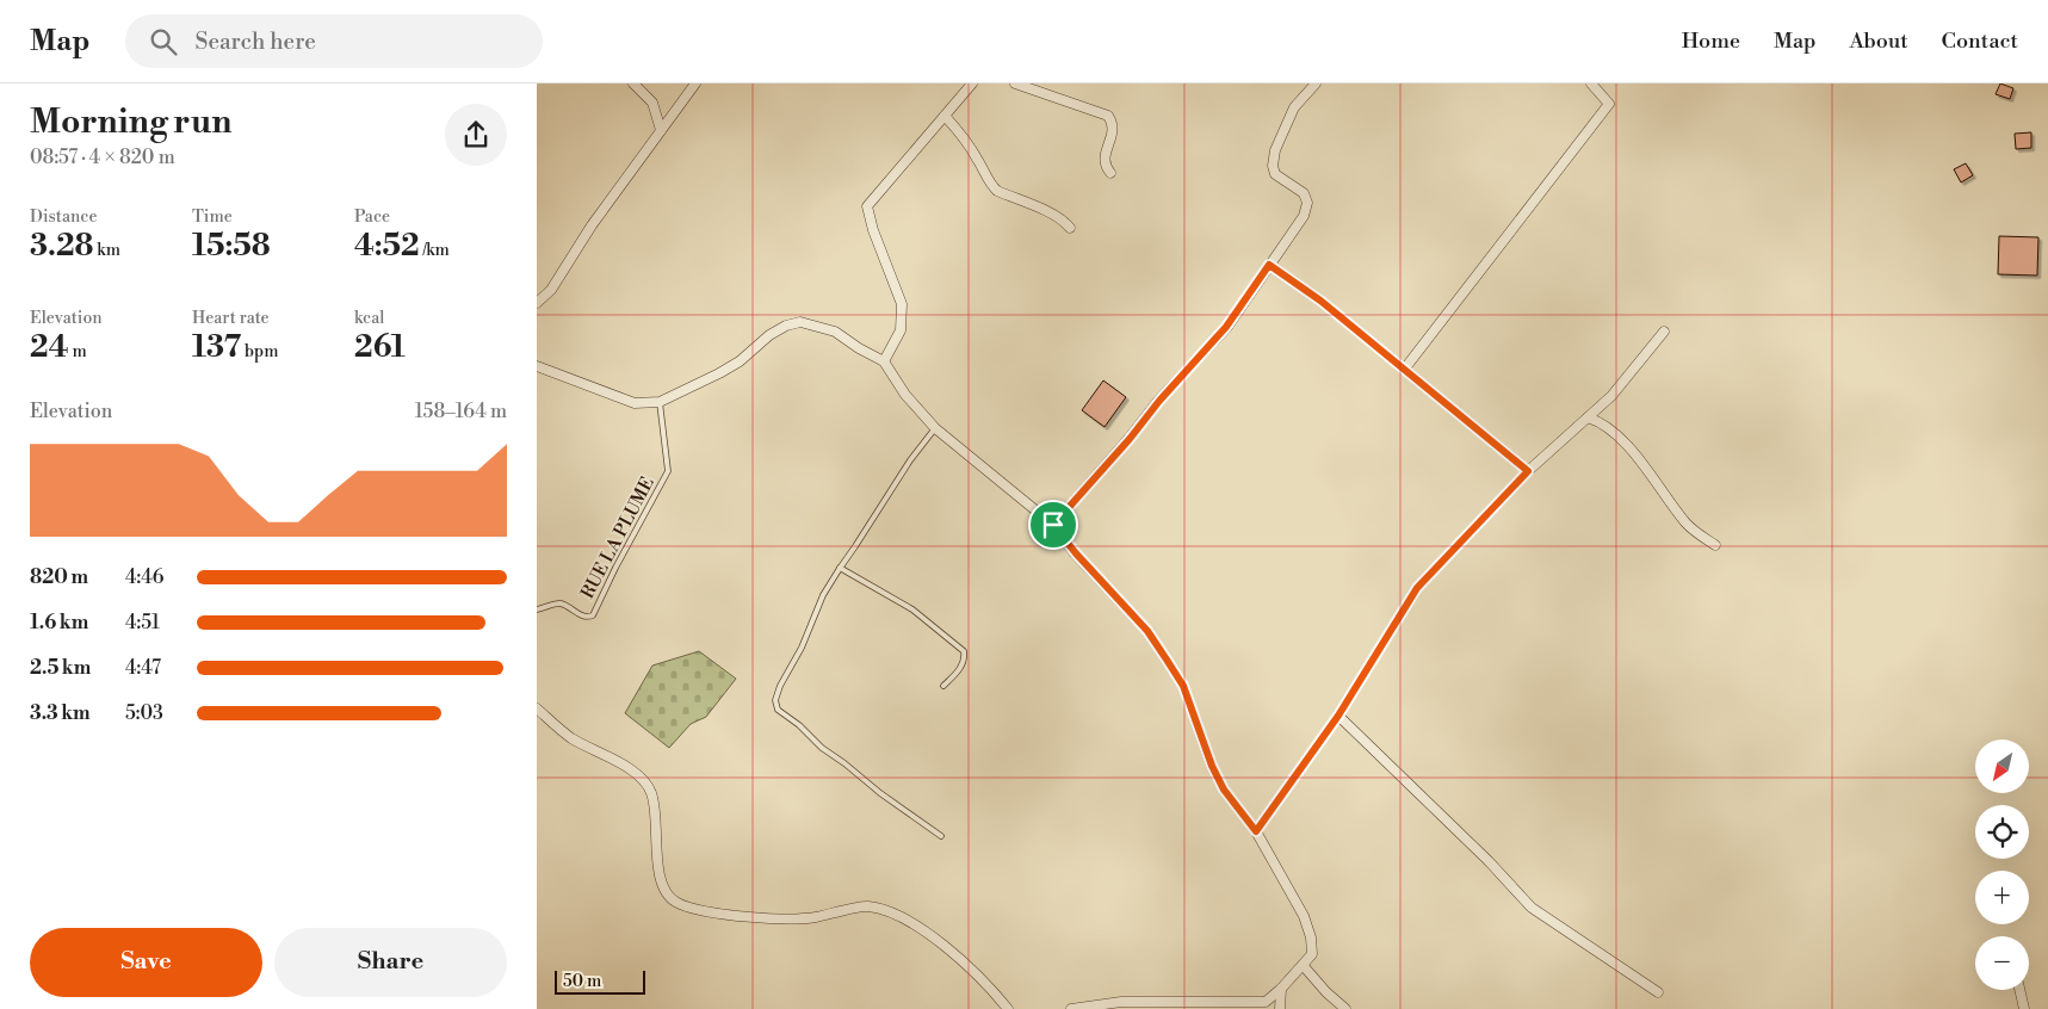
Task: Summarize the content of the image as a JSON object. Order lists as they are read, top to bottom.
{
  "streets": {
    "lane": ["RUE LA PLUME"]
  },
  "scale_bar": "50 m",
  "north": "bottom left",
  "page": {
    "header": "Map",
    "search": "Search here",
    "nav": [
      "Home",
      "Map",
      "About",
      "Contact"
    ],
    "heading": ["Morning run", "08:57 · 4 × 820 m"],
    "stats": [
      ["Distance", "3.28 km"],
      ["Time", "15:58"],
      ["Pace", "4:52 /km"],
      ["Elevation", "24 m"],
      ["Heart rate", "137 bpm"],
      ["kcal", "261"]
    ],
    "chart": ["Elevation", "158–164 m"],
    "list": [
      {
        "name": "820 m",
        "note": "4:46"
      },
      {
        "name": "1.6 km",
        "note": "4:51"
      },
      {
        "name": "2.5 km",
        "note": "4:47"
      },
      {
        "name": "3.3 km",
        "note": "5:03"
      }
    ],
    "map_buttons": ["+", "−"],
    "buttons": ["Save", "Share"],
    "scale": "50 m"
  }
}
